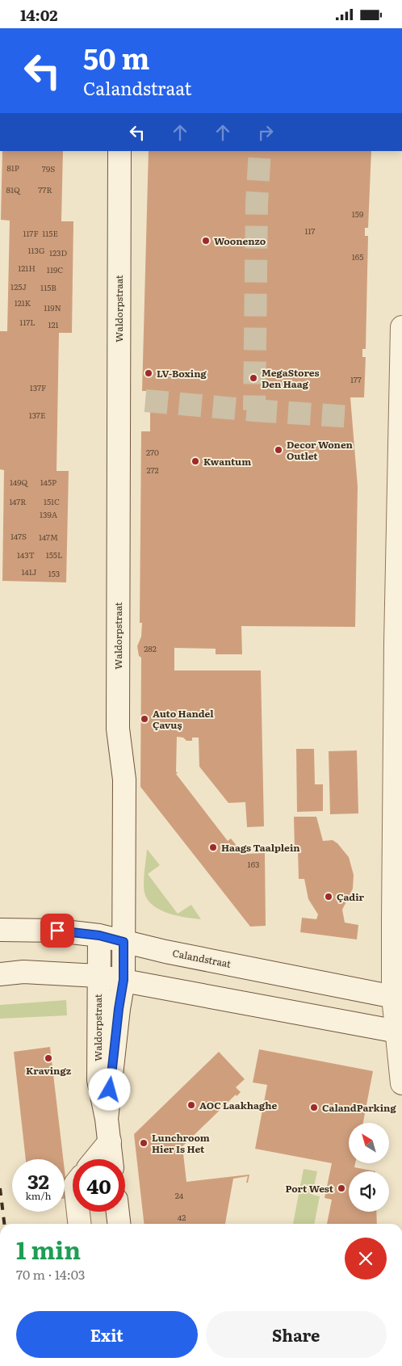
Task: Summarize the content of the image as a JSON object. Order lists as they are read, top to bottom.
{
  "streets": {
    "street": ["Waldorpstraat", "Calandstraat"]
  },
  "crossings": [
    ["Waldorpstraat", "Calandstraat"]
  ],
  "places": [
    "Woonenzo",
    "LV-Boxing",
    "MegaStores Den Haag",
    "Decor Wonen Outlet",
    "Kwantum",
    "Auto Handel Çavuş",
    "Haags Taalplein",
    "Çadir",
    "Kravingz",
    "AOC Laakhaghe",
    "CalandParking",
    "Lunchroom Hier Is Het",
    "Port West"
  ],
  "house_numbers": [
    "81P",
    "79S",
    "81Q",
    "77R",
    "159",
    "117",
    "117F",
    "115E",
    "113G",
    "123D",
    "165",
    "121H",
    "119C",
    "125J",
    "115B",
    "121K",
    "119N",
    "117L",
    "121",
    "177",
    "137F",
    "137E",
    "270",
    "272",
    "149Q",
    "145P",
    "147R",
    "151C",
    "139A",
    "147S",
    "147M",
    "143T",
    "155L",
    "141J",
    "153",
    "282",
    "163",
    "24",
    "42"
  ],
  "north": "top left",
  "page": {
    "status": "14:02",
    "turn": ["50 m", "Calandstraat"],
    "speed": "32 km/h",
    "limit": "40",
    "heading": ["1 min", "70 m · 14:03"],
    "buttons": ["Exit", "Share"]
  }
}
